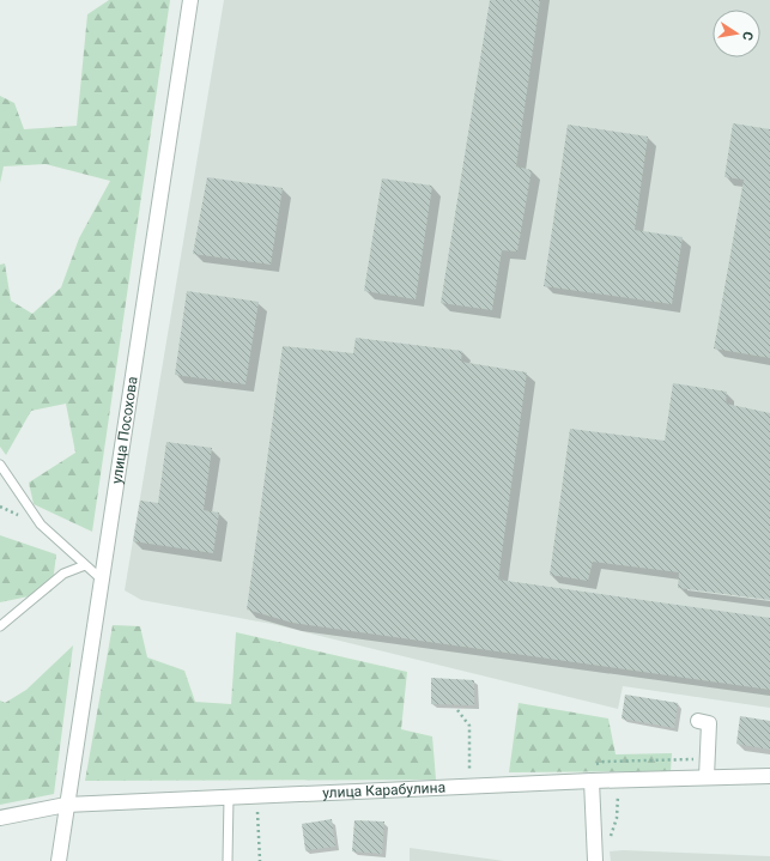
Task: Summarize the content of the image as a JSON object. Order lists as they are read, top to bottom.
{
  "streets": {
    "street": ["улица Посохова", "улица Карабулина"]
  },
  "crossings": [
    ["улица Посохова", "улица Карабулина"]
  ],
  "north": "right"
}
